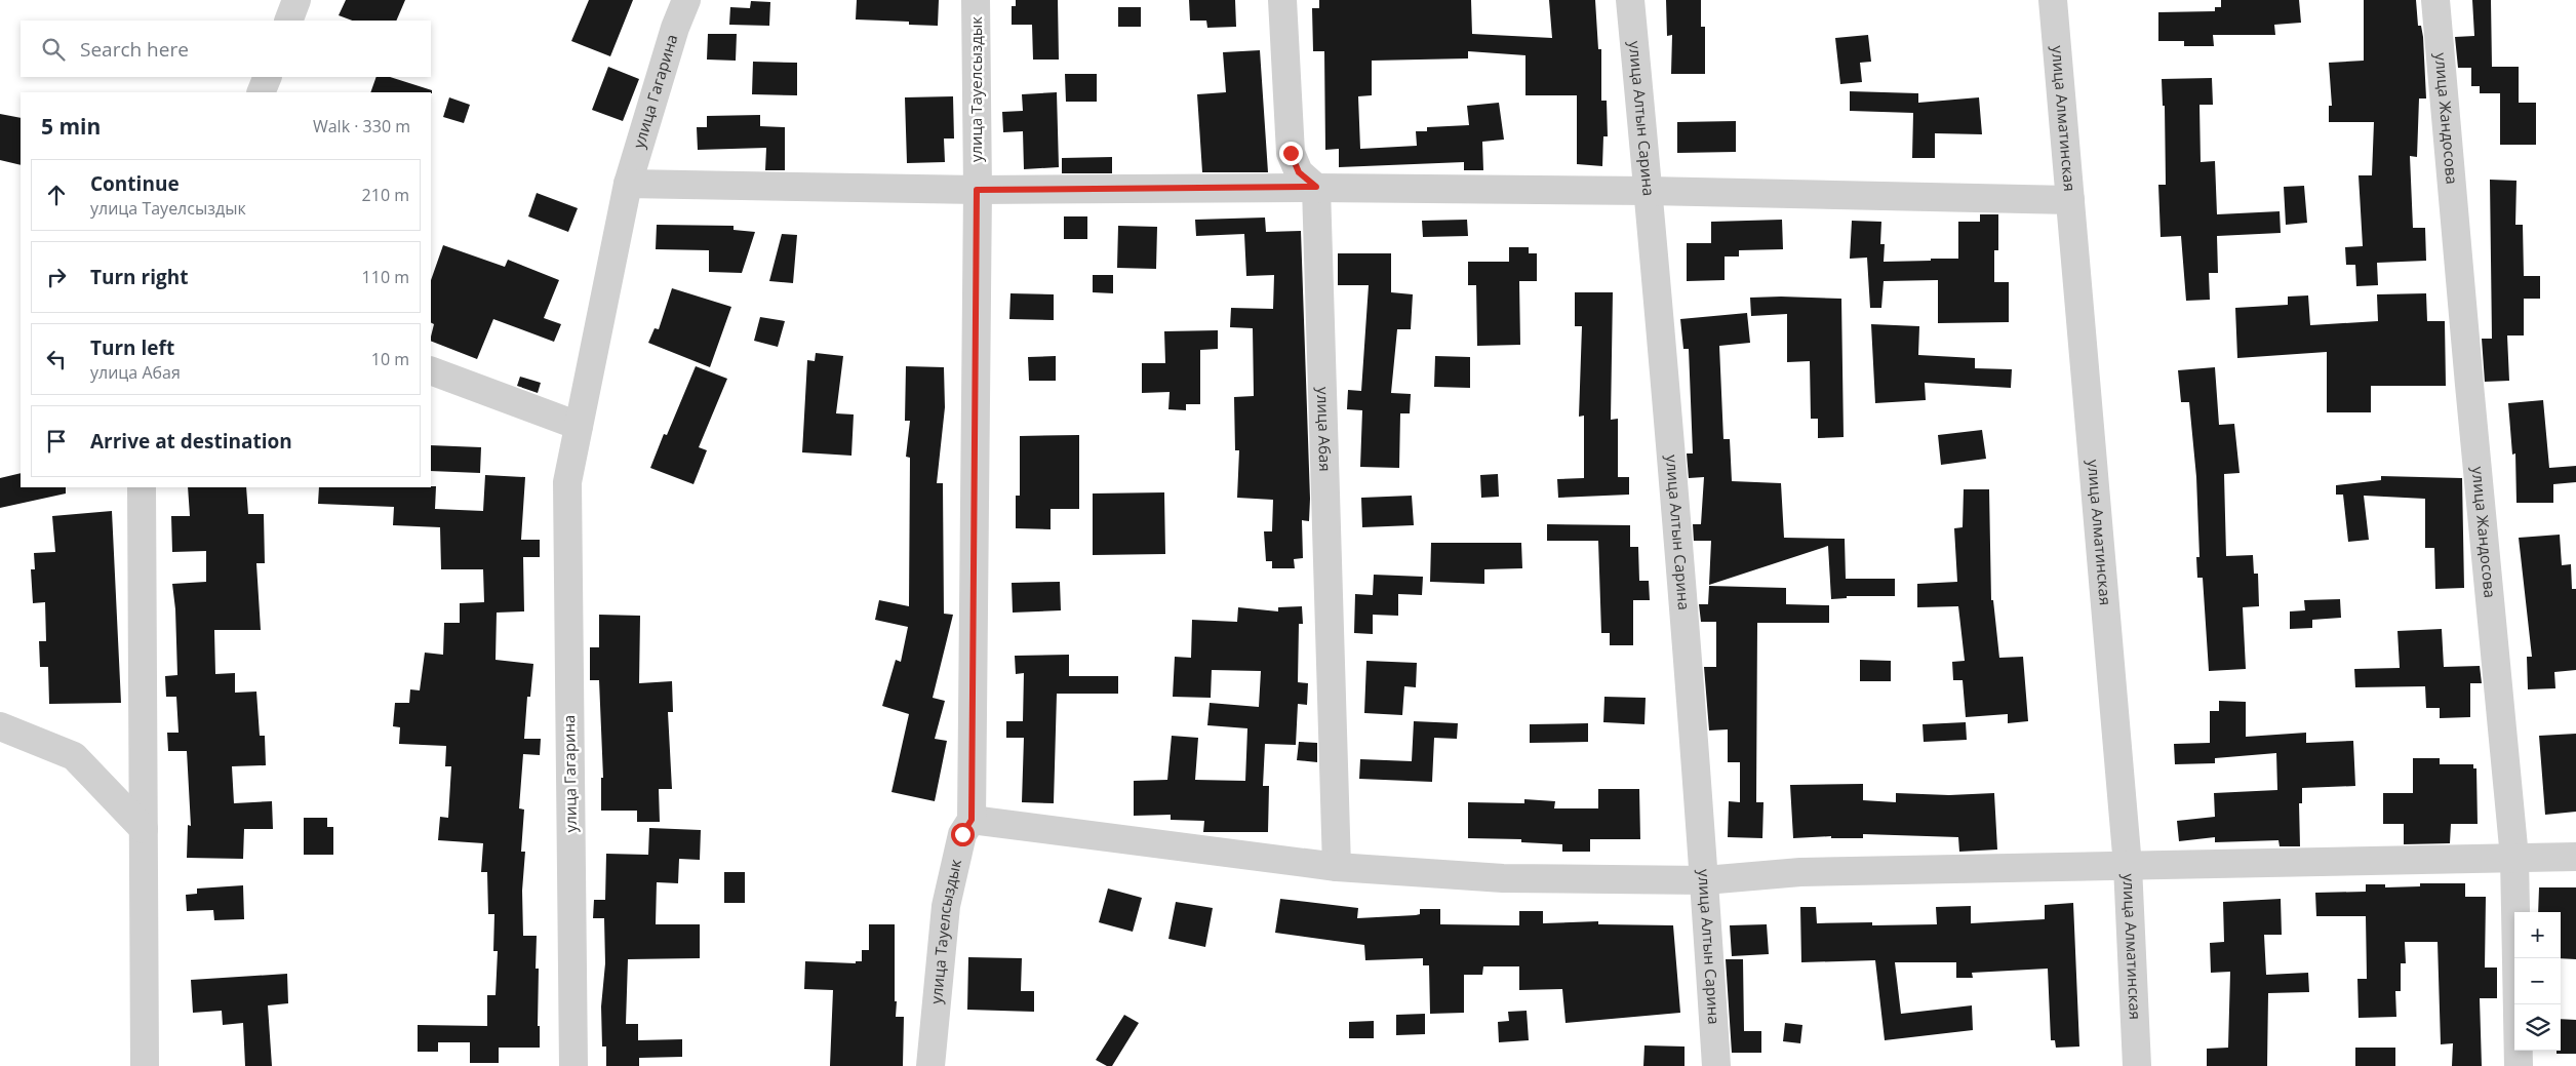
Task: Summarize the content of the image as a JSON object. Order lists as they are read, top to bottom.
{
  "streets": {
    "street": [
      "улица Тауелсыздык",
      "улица Гагарина",
      "улица Алтын Сарина",
      "улица Алматинская",
      "улица Жандосова",
      "улица Абая"
    ]
  },
  "page": {
    "search": "Search here",
    "heading": ["5 min", "Walk · 330 m"],
    "list": [
      ["Continue", "улица Тауелсыздык", "210 m"],
      ["Turn right", "110 m"],
      ["Turn left", "улица Абая", "10 m"],
      "Arrive at destination"
    ],
    "map_buttons": ["+", "−"]
  }
}
